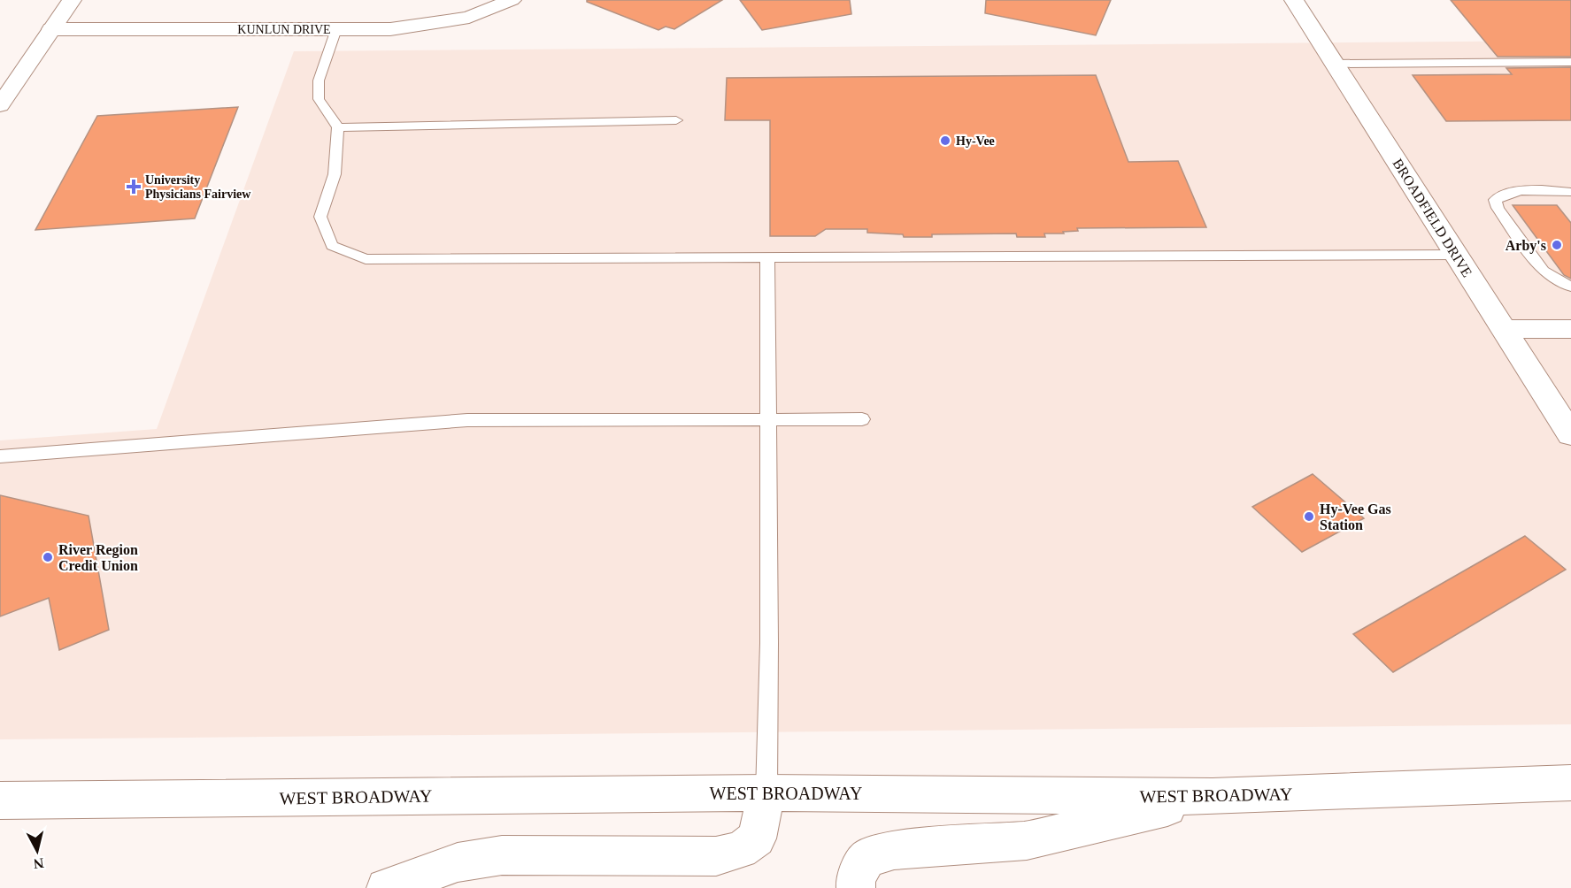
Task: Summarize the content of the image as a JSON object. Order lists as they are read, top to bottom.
{
  "streets": {
    "street": ["KUNLUN DRIVE", "BROADFIELD DRIVE", "WEST BROADWAY"]
  },
  "places": {
    "other": [
      "Hy-Vee",
      "Arby's",
      "Hy-Vee Gas Station",
      "River Region Credit Union"
    ],
    "health": ["University Physicians Fairview"]
  },
  "north": "bottom"
}
